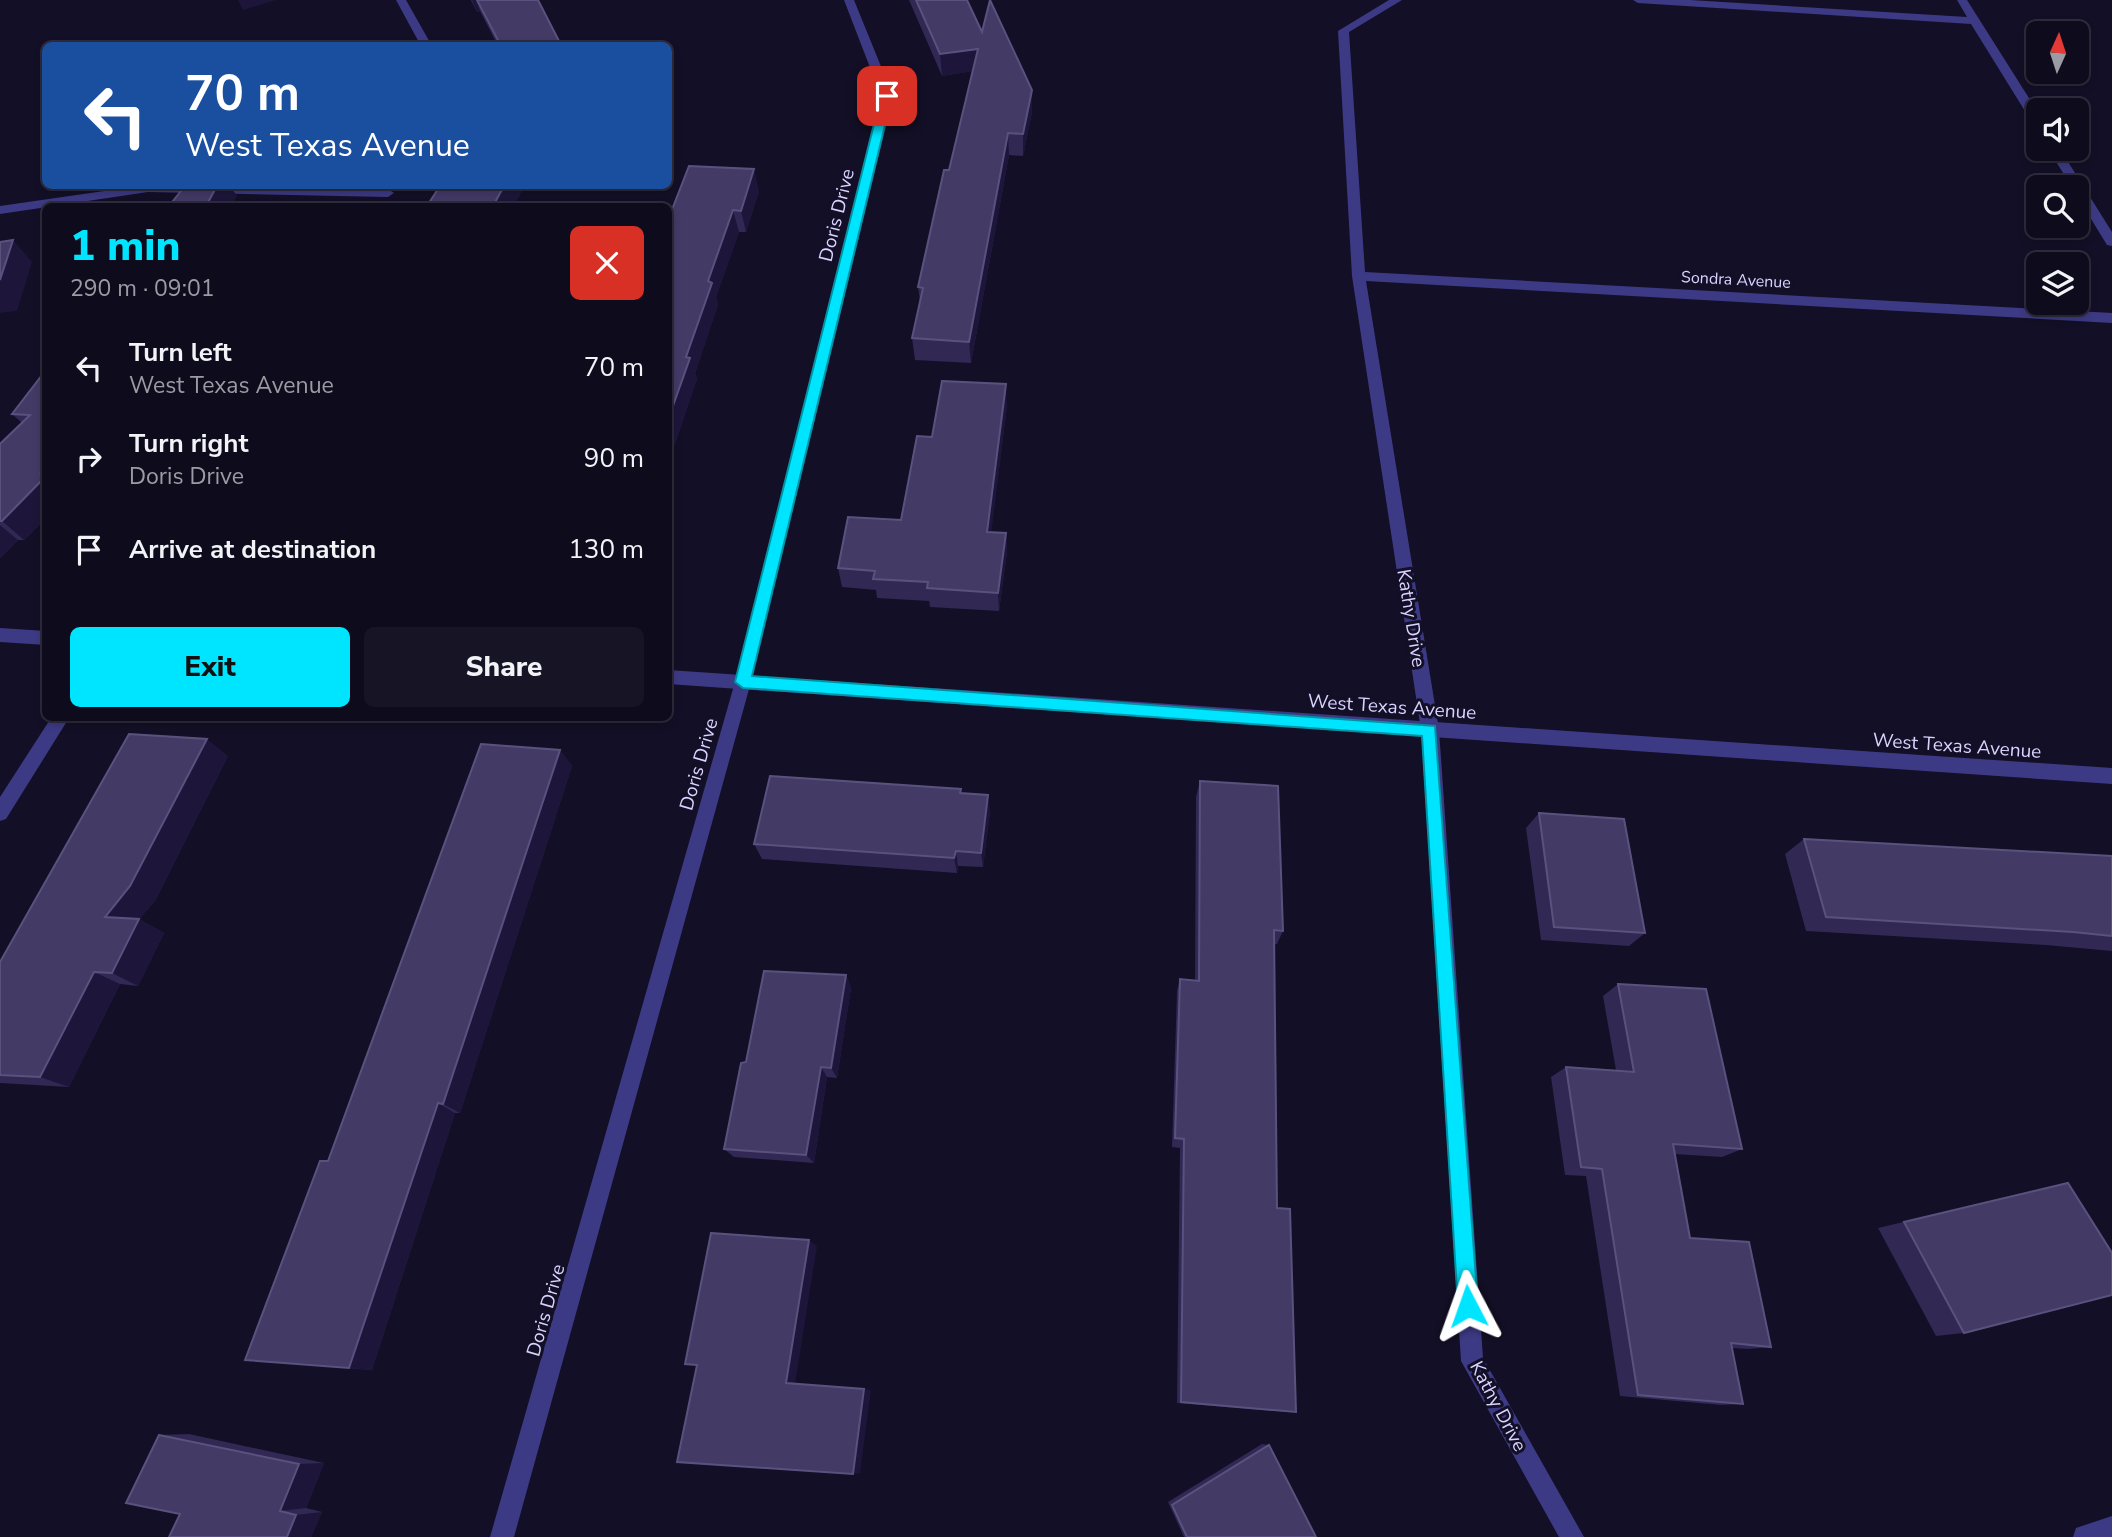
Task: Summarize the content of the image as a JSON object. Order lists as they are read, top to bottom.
{
  "streets": {
    "street": [
      "Doris Drive",
      "Sondra Avenue",
      "Kathy Drive",
      "West Texas Avenue"
    ]
  },
  "crossings": [
    ["Doris Drive", "West Texas Avenue"],
    ["Sondra Avenue", "Kathy Drive"],
    ["Kathy Drive", "West Texas Avenue"]
  ],
  "north": "top",
  "page": {
    "turn": ["70 m", "West Texas Avenue"],
    "heading": ["1 min", "290 m · 09:01"],
    "list": [
      {
        "name": "Turn left",
        "note": "West Texas Avenue",
        "value": "70 m"
      },
      {
        "name": "Turn right",
        "note": "Doris Drive",
        "value": "90 m"
      },
      {
        "name": "Arrive at destination",
        "value": "130 m"
      }
    ],
    "buttons": ["Exit", "Share"]
  }
}
